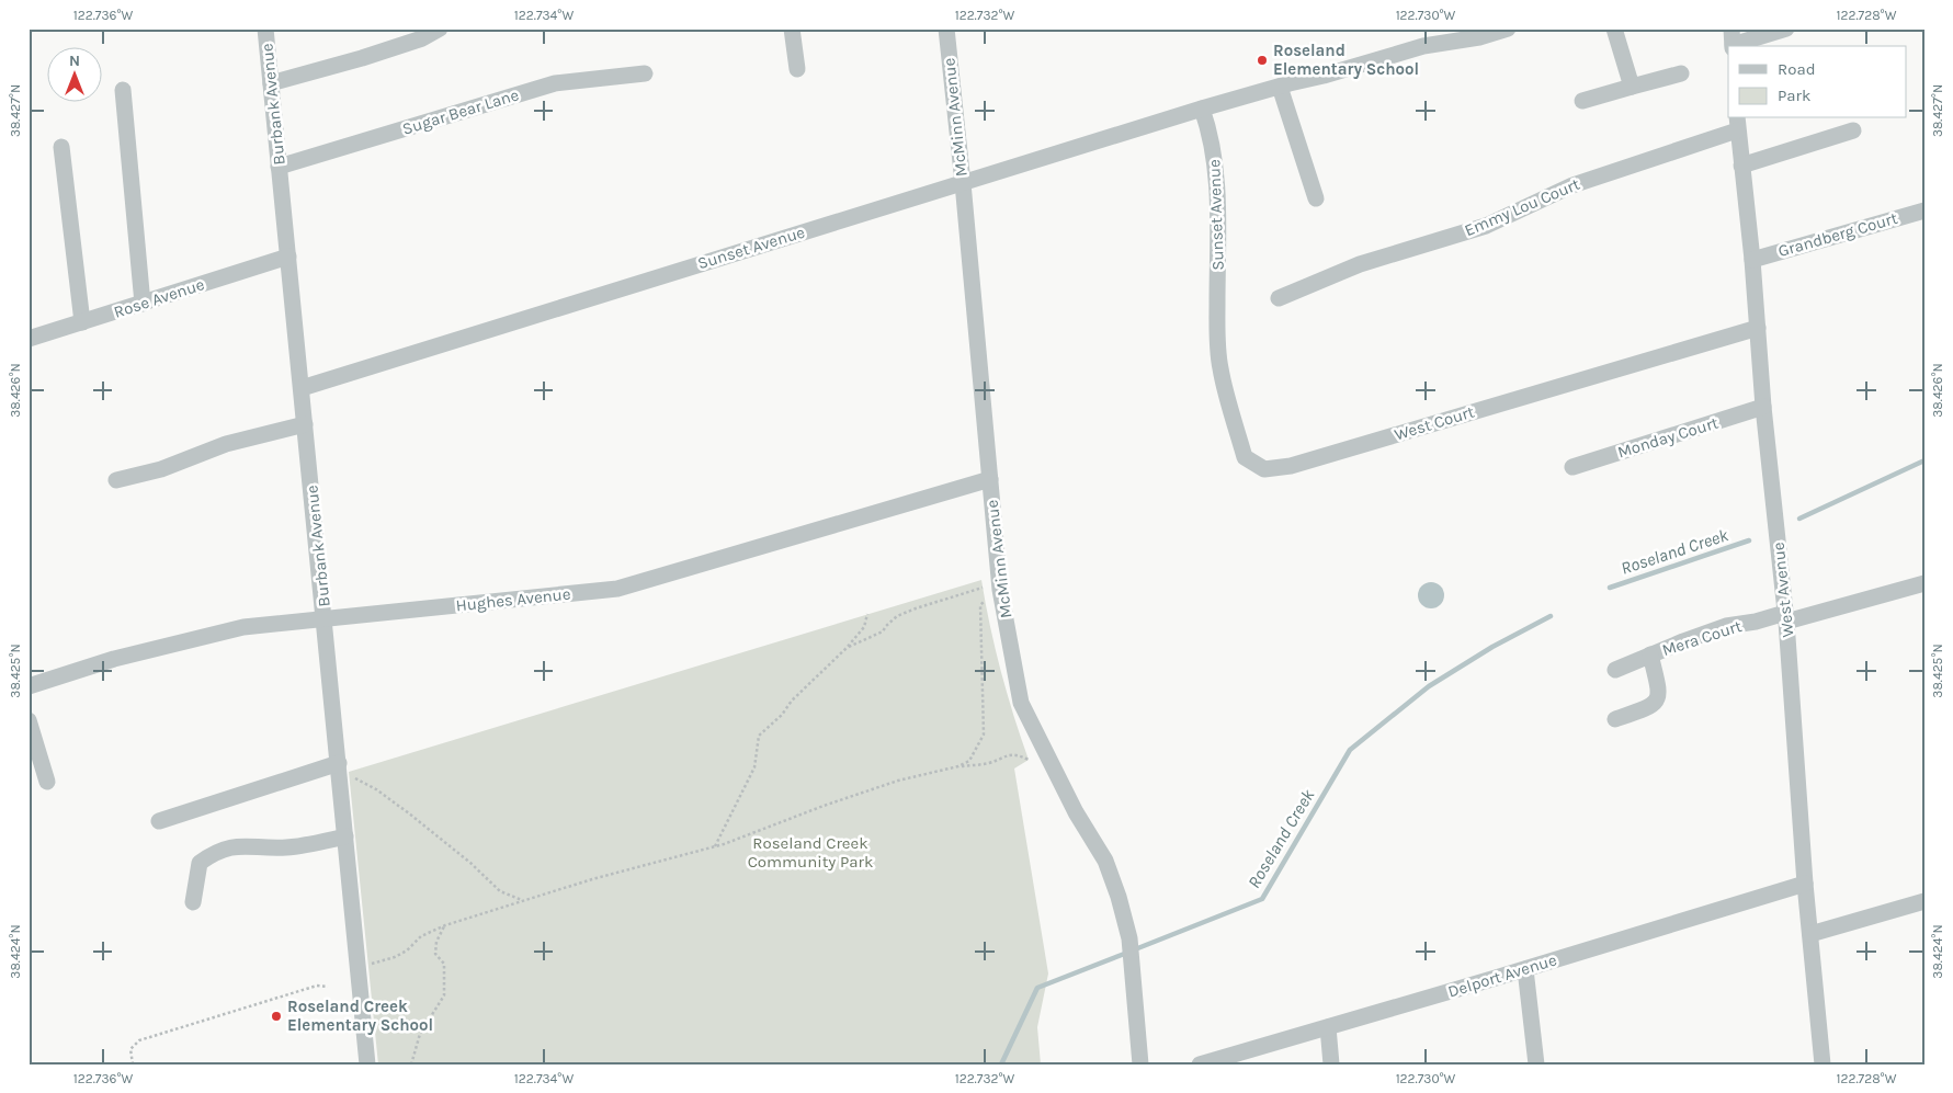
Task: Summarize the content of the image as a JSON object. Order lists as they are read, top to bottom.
{
  "streets": {
    "street": [
      "Burbank Avenue",
      "Sugar Bear Lane",
      "McMinn Avenue",
      "Emmy Lou Court",
      "Sunset Avenue",
      "Grandberg Court",
      "Rose Avenue",
      "West Court",
      "Monday Court",
      "West Avenue",
      "Hughes Avenue",
      "Mera Court",
      "Delport Avenue"
    ]
  },
  "crossings": [
    ["Burbank Avenue", "Sugar Bear Lane"],
    ["Burbank Avenue", "Sunset Avenue"],
    ["Burbank Avenue", "Rose Avenue"],
    ["Burbank Avenue", "Hughes Avenue"],
    ["McMinn Avenue", "Sunset Avenue"],
    ["McMinn Avenue", "Hughes Avenue"],
    ["Emmy Lou Court", "West Avenue"],
    ["Sunset Avenue", "West Court"],
    ["Grandberg Court", "West Avenue"],
    ["West Court", "West Avenue"],
    ["Monday Court", "West Avenue"],
    ["West Avenue", "Mera Court"],
    ["West Avenue", "Delport Avenue"]
  ],
  "water": ["Roseland Creek"],
  "parks": ["Roseland Creek Community Park"],
  "places": ["Roseland Elementary School", "Roseland Creek Elementary School"],
  "legend": ["Road", "Park"],
  "north": "top",
  "coordinates": [
    "122.736°W",
    "122.734°W",
    "122.732°W",
    "122.730°W",
    "122.728°W",
    "38.427°N",
    "38.426°N",
    "38.425°N",
    "38.424°N"
  ]
}
